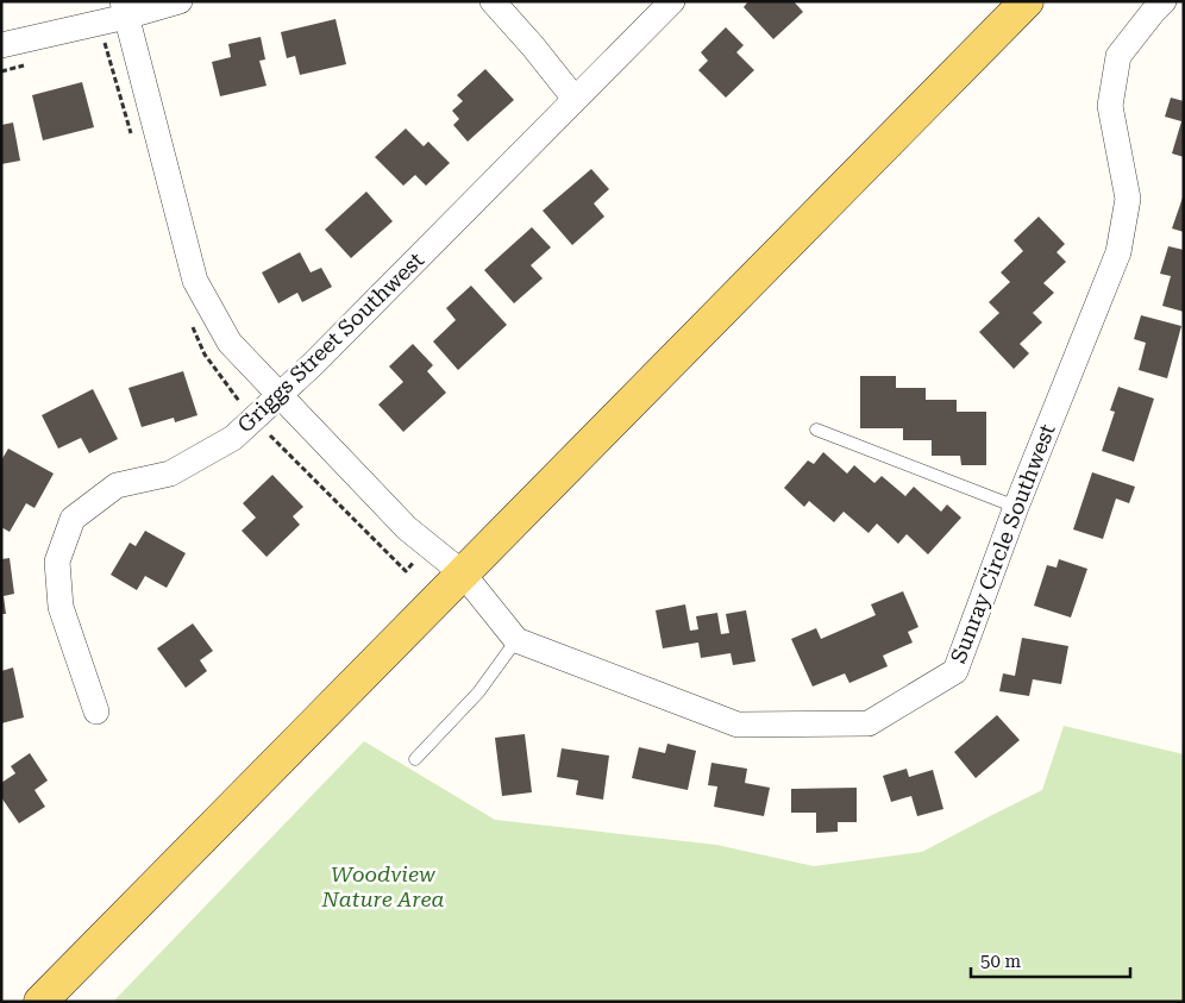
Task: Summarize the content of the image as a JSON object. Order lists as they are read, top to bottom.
{
  "streets": {
    "street": ["Griggs Street Southwest", "Sunray Circle Southwest"]
  },
  "parks": ["Woodview Nature Area"],
  "scale_bar": "50 m"
}
